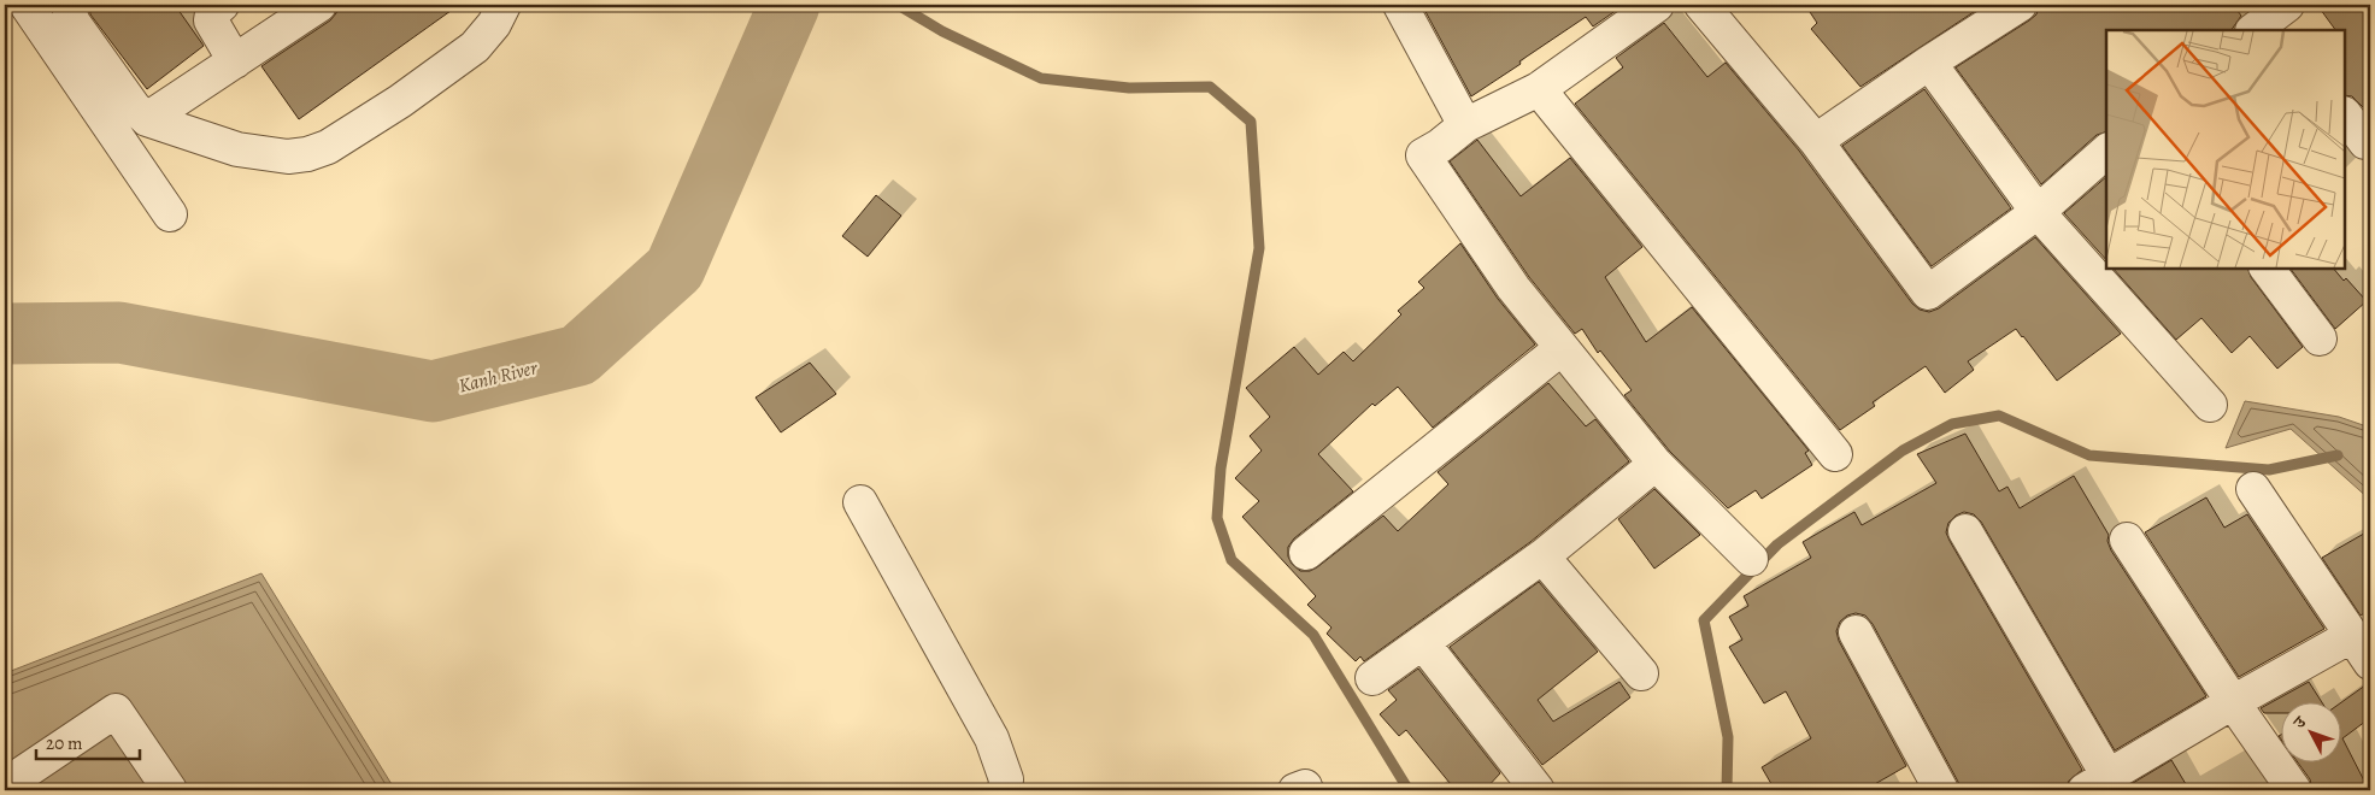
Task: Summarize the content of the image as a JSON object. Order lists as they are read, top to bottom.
{
  "water": ["Kanh River"],
  "scale_bar": "20 m",
  "north": "top left"
}
